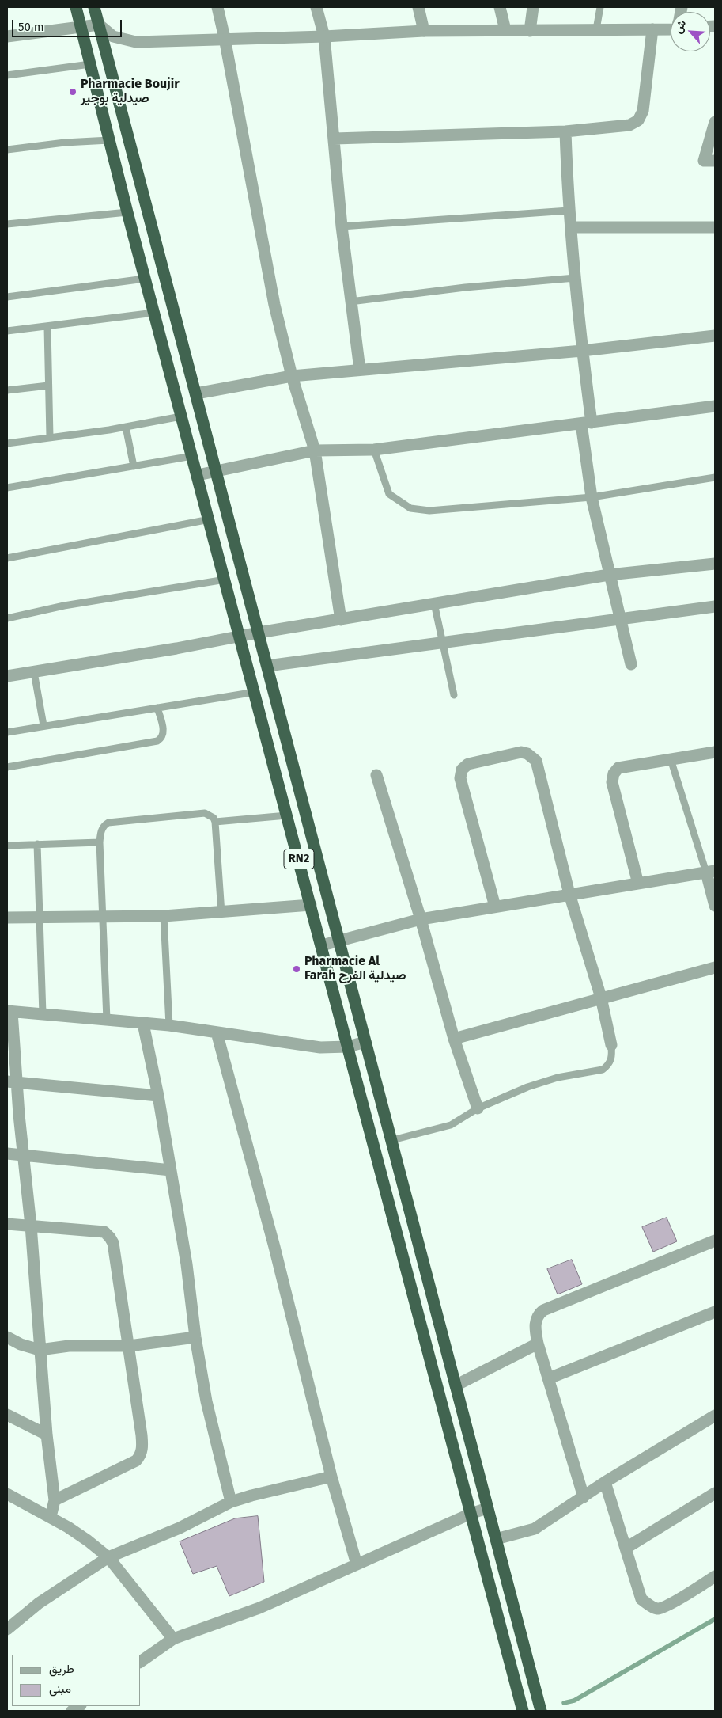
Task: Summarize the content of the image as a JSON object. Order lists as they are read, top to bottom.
{
  "streets": {
    "highway": ["RN2"]
  },
  "places": ["Pharmacie Boujir صيدلية بوجير", "Pharmacie Al Farah صيدلية الفرح"],
  "legend": ["طريق", "مبنى"],
  "scale_bar": "50 m",
  "north": "top left"
}
